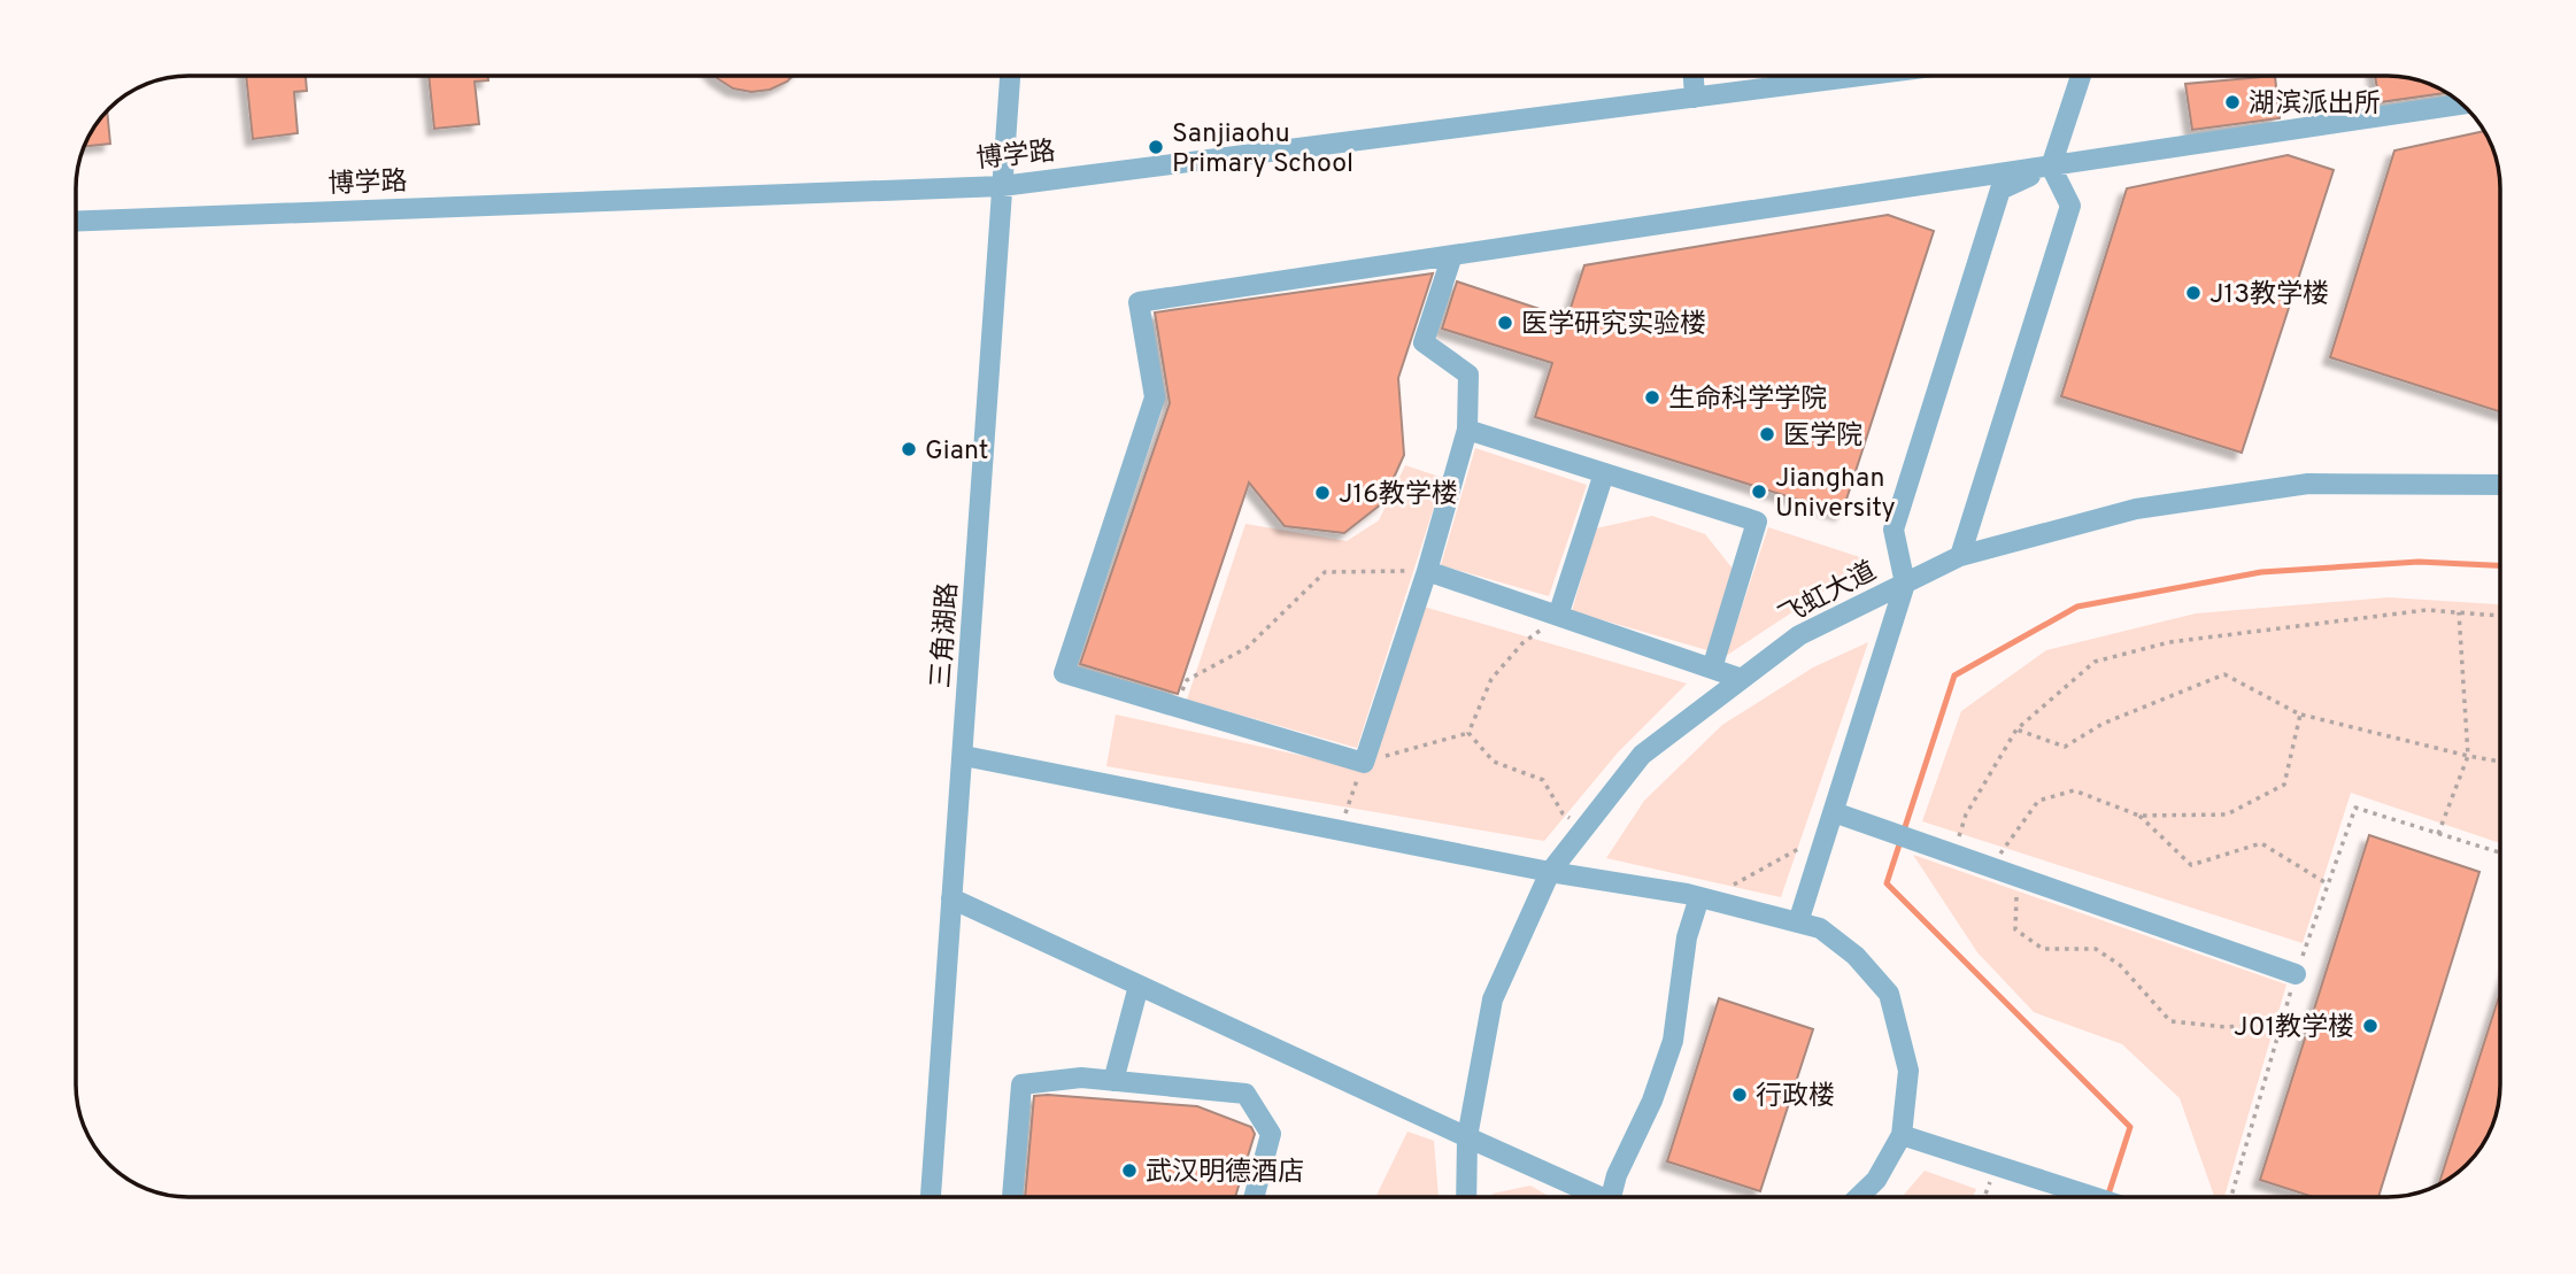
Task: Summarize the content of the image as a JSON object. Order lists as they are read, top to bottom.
{
  "streets": {
    "street": ["博学路", "飞虹大道", "三角湖路"]
  },
  "crossings": [
    ["博学路", "三角湖路"]
  ],
  "places": [
    "湖滨派出所",
    "Sanjiaohu Primary School",
    "J13教学楼",
    "医学研究实验楼",
    "生命科学学院",
    "医学院",
    "Giant",
    "Jianghan University",
    "J16教学楼",
    "J01教学楼",
    "行政楼",
    "武汉明德酒店"
  ]
}
